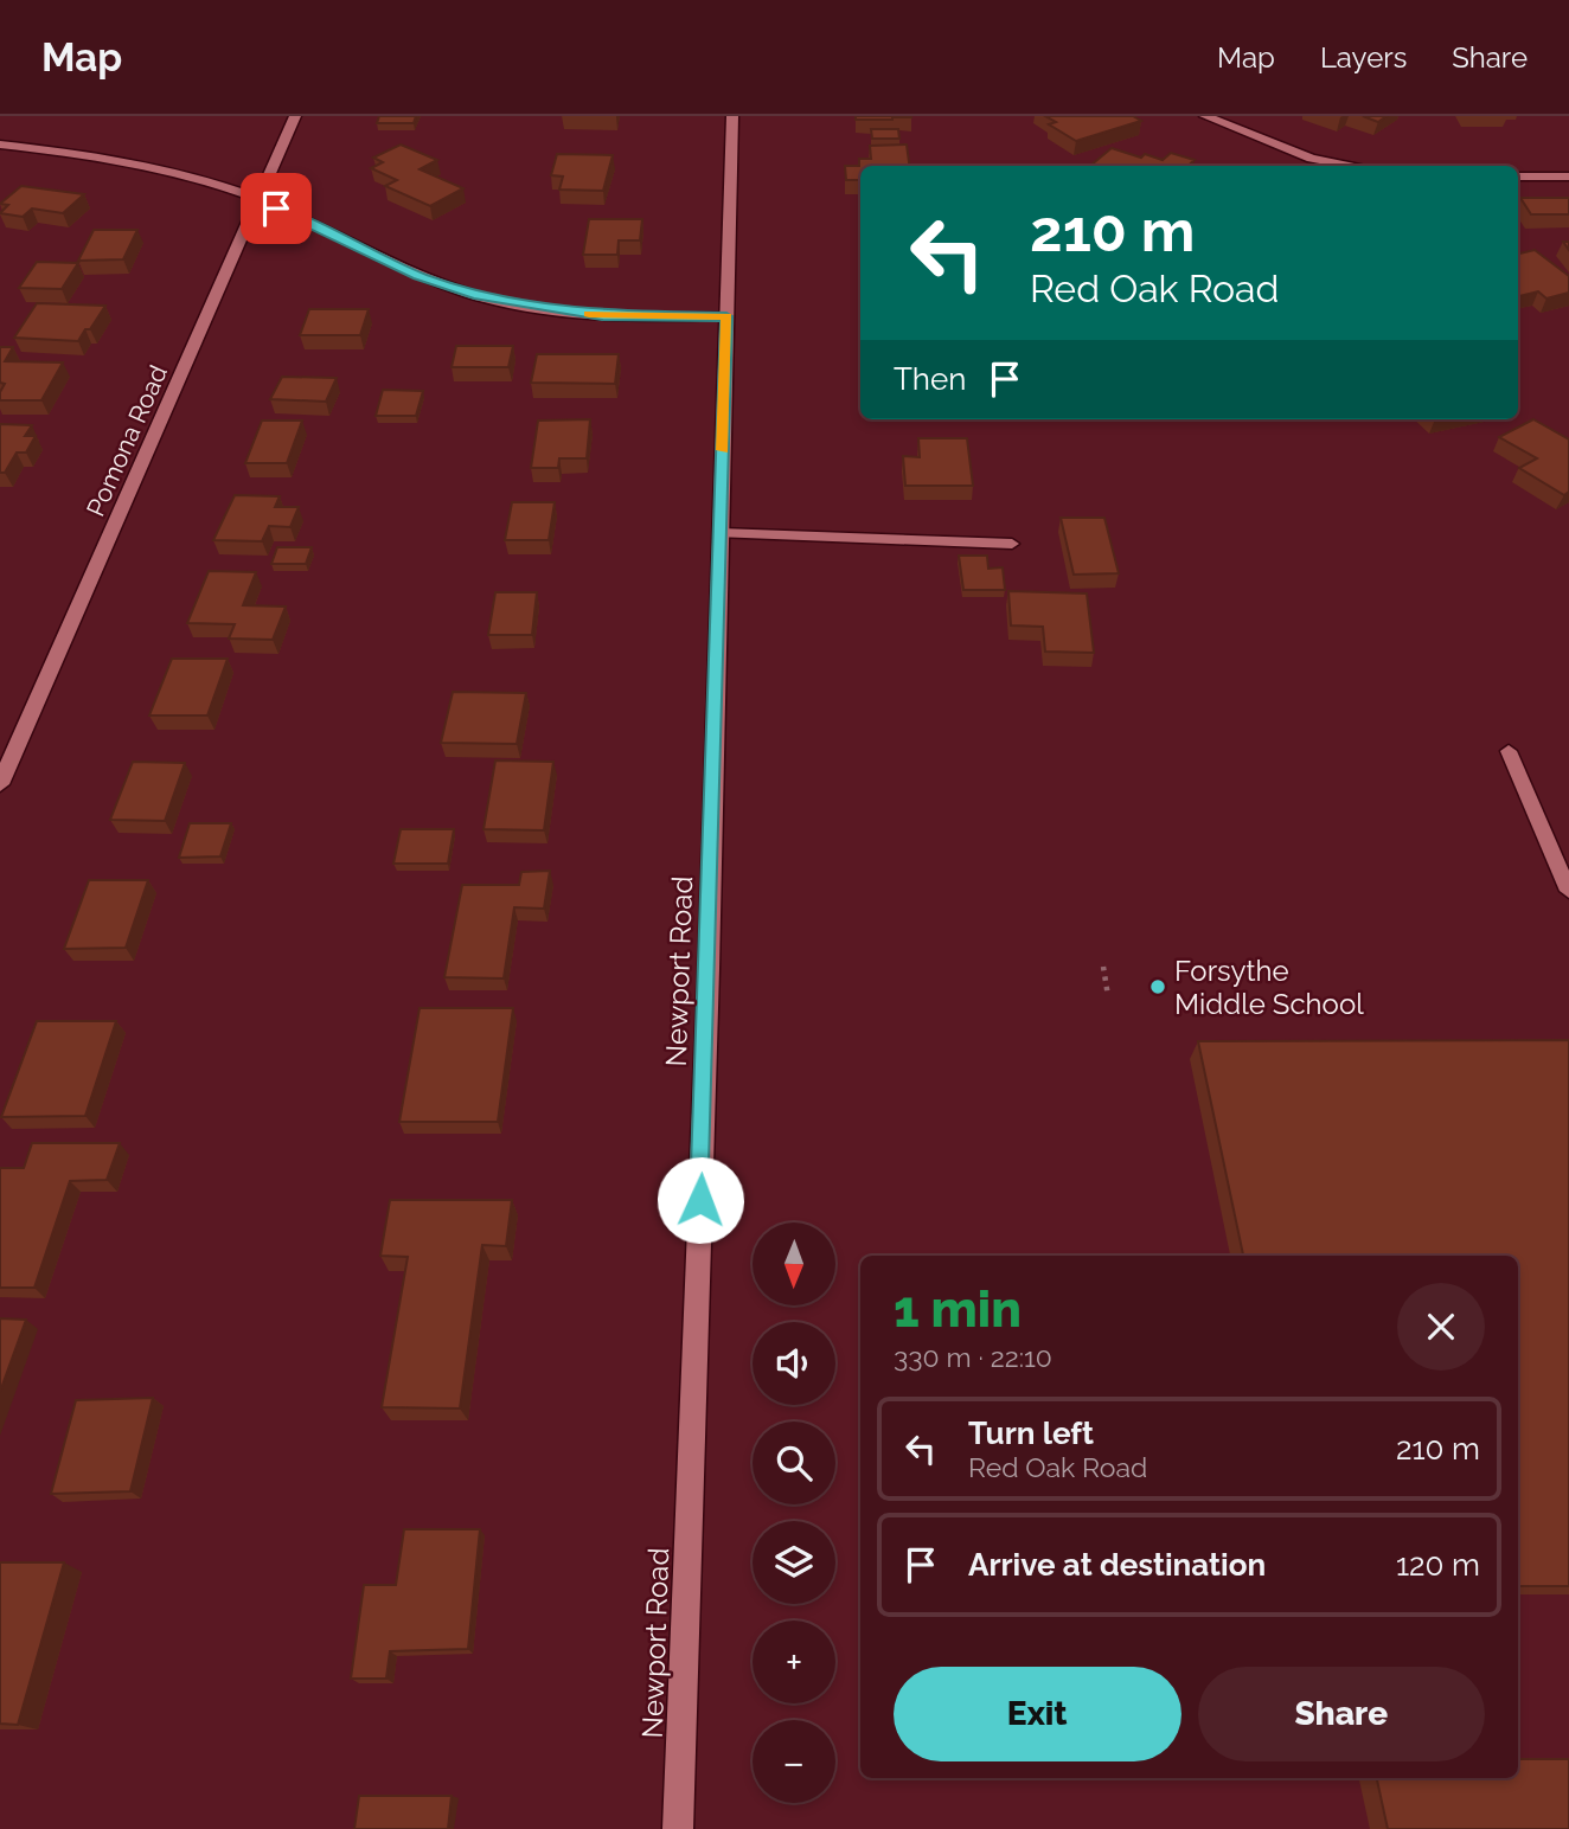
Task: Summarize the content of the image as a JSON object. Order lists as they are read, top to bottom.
{
  "streets": {
    "street": ["Pomona Road", "Newport Road"]
  },
  "places": ["Forsythe Middle School"],
  "north": "bottom",
  "page": {
    "header": "Map",
    "nav": ["Map", "Layers", "Share"],
    "turn": ["210 m", "Red Oak Road"],
    "then": "Then",
    "map_buttons": ["+", "−"],
    "heading": ["1 min", "330 m · 22:10"],
    "list": [
      {
        "name": "Turn left",
        "note": "Red Oak Road",
        "value": "210 m"
      },
      {
        "name": "Arrive at destination",
        "value": "120 m"
      }
    ],
    "buttons": ["Exit", "Share"]
  }
}
